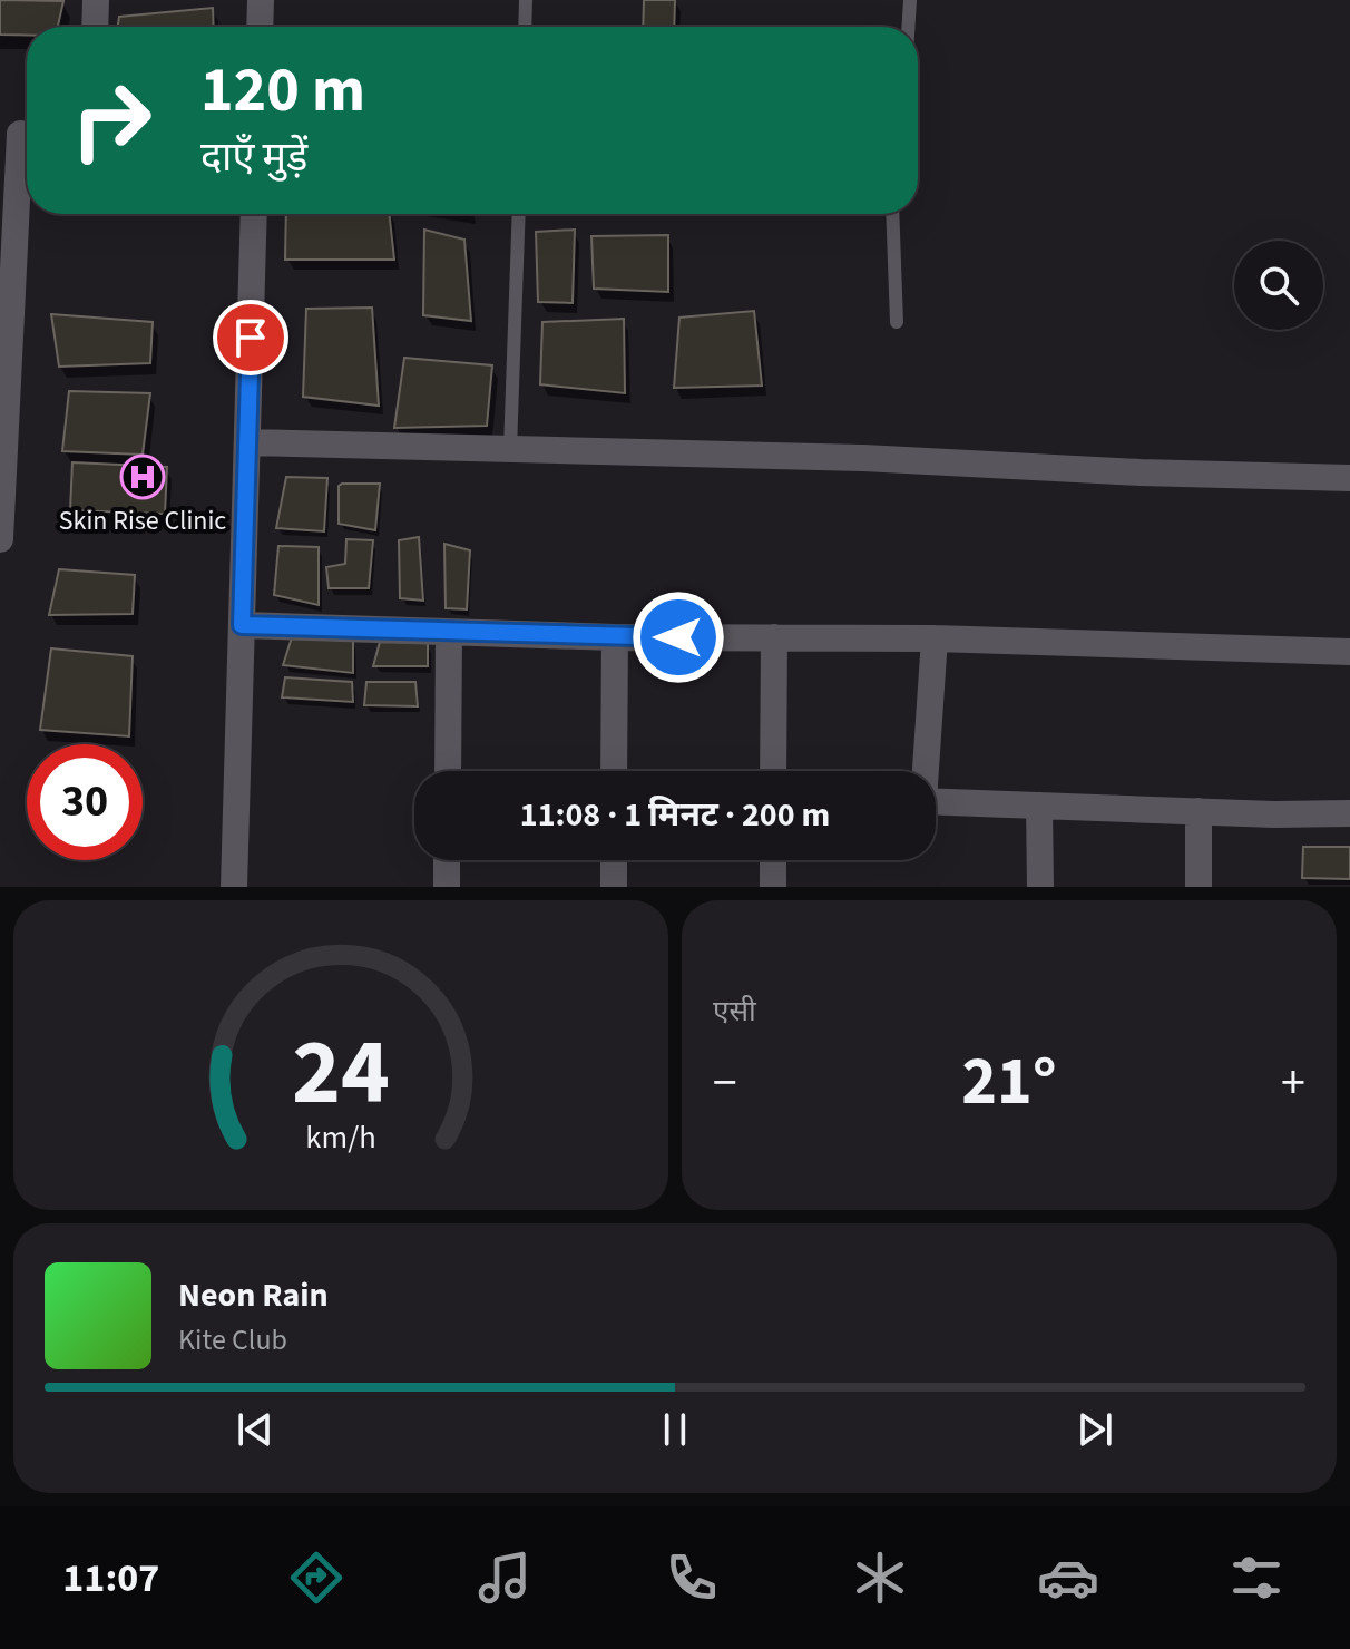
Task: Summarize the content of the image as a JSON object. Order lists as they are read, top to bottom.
{
  "places": {
    "hospital": ["Skin Rise Clinic"]
  },
  "page": {
    "turn": ["120 m", "दाएँ मुड़ें"],
    "limit": "30",
    "trip": "11:08 · 1 मिनट · 200 m",
    "tile": "एसी",
    "heat": ["−", "21°", "+"],
    "song": ["Neon Rain", "Kite Club"],
    "tabs": "11:07",
    "gauge": ["24", "km/h"]
  }
}
